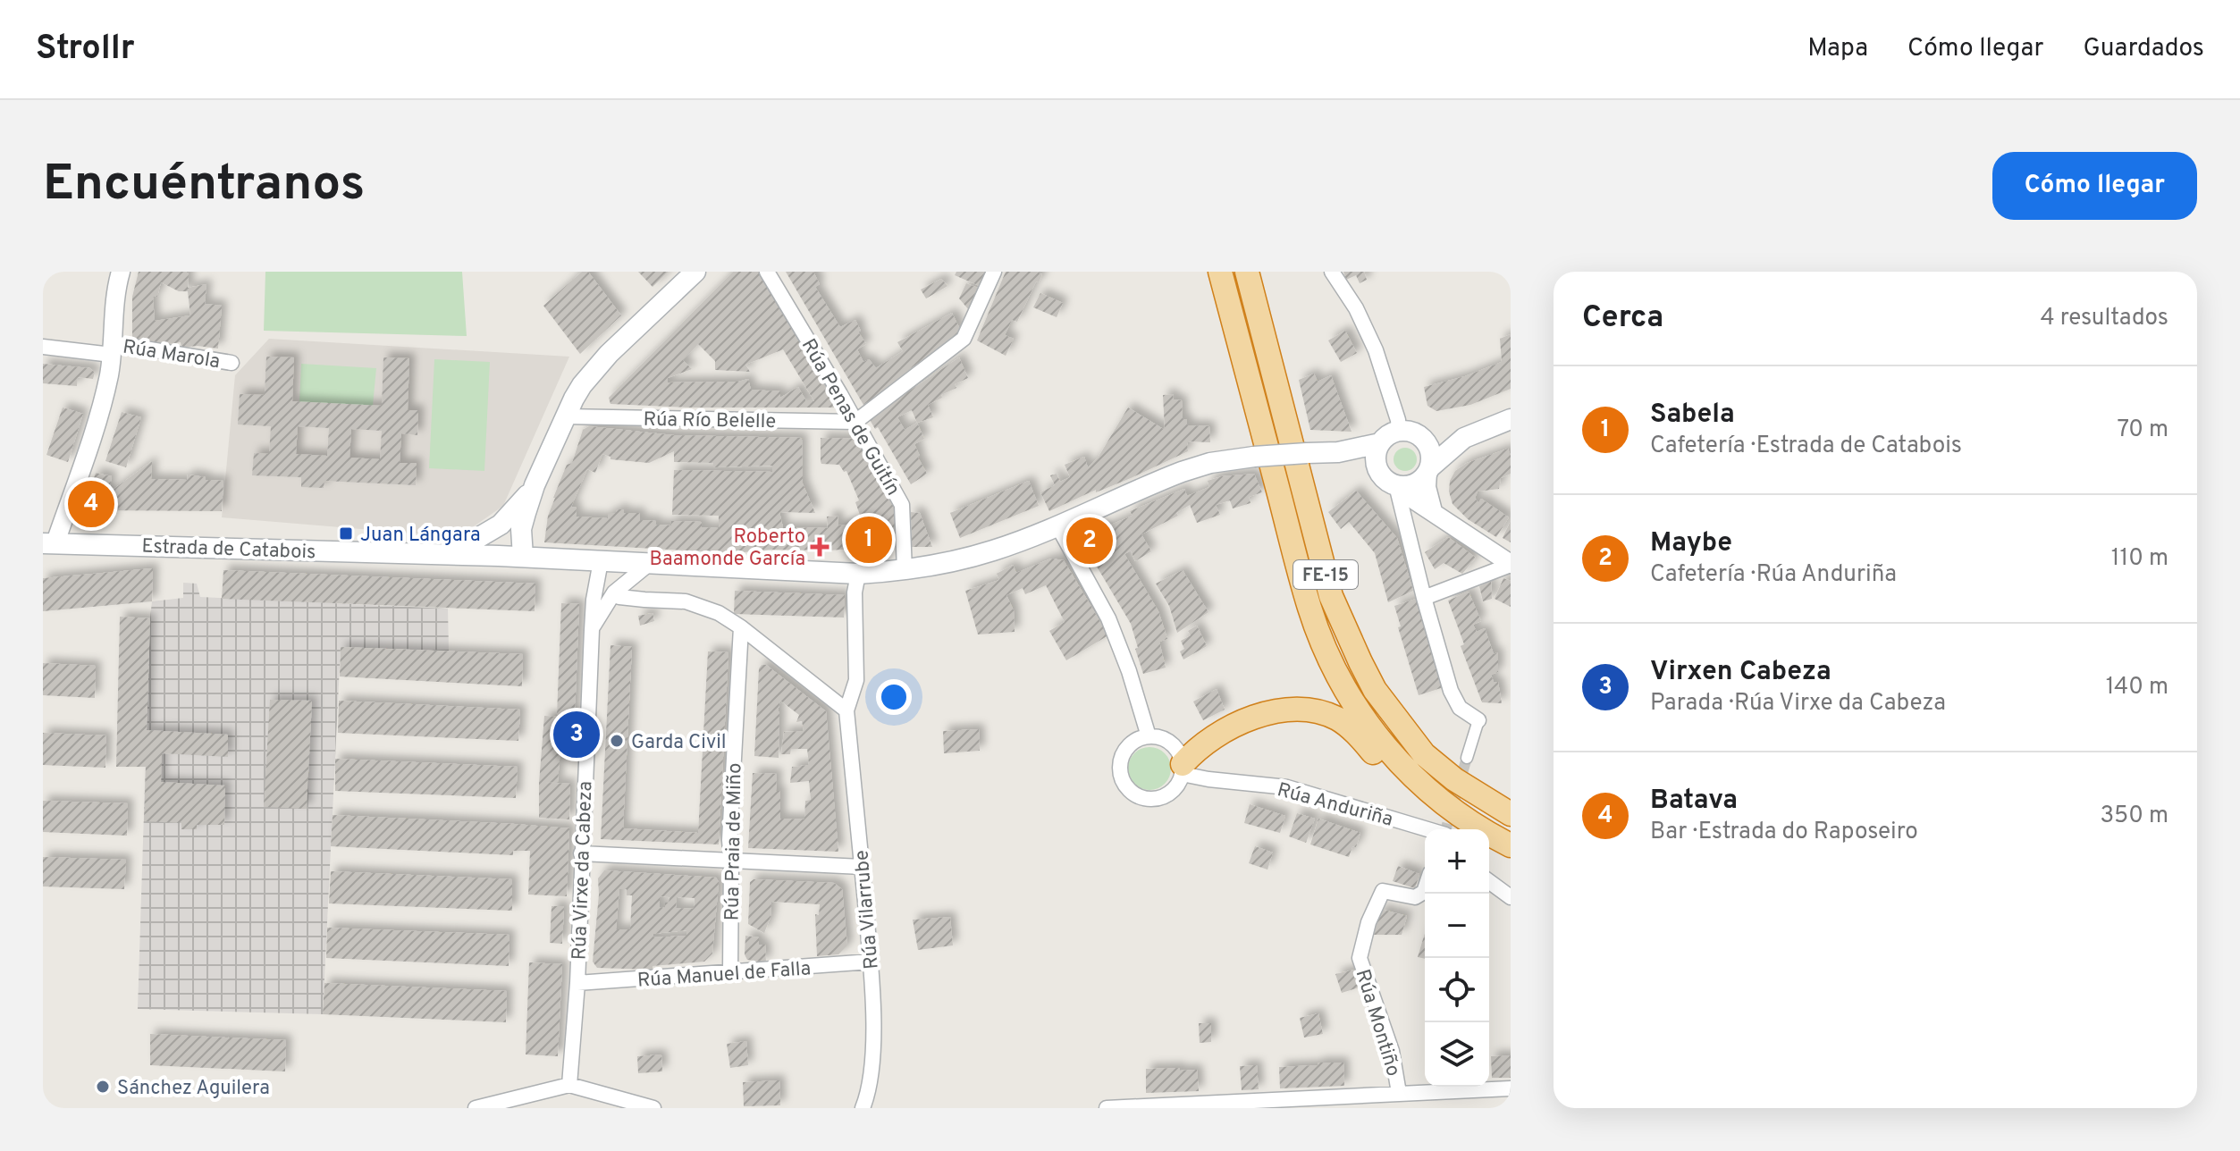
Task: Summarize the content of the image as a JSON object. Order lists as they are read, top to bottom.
{
  "streets": {
    "highway": ["FE-15"],
    "main road": ["Estrada de Catabois"],
    "street": [
      "Rúa Marola",
      "Rúa Penas de Guitín",
      "Rúa Río Belelle",
      "Rúa Anduriña",
      "Rúa Praia de Miño",
      "Rúa Virxe da Cabeza",
      "Rúa Vilarrube",
      "Rúa Manuel de Falla",
      "Rúa Montiño"
    ]
  },
  "crossings": [
    ["Rúa Penas de Guitín", "Rúa Río Belelle"],
    ["Rúa Penas de Guitín", "Estrada de Catabois"],
    ["Estrada de Catabois", "Rúa Virxe da Cabeza"],
    ["Estrada de Catabois", "Rúa Vilarrube"],
    ["Rúa Praia de Miño", "Rúa Manuel de Falla"],
    ["Rúa Virxe da Cabeza", "Rúa Manuel de Falla"],
    ["Rúa Vilarrube", "Rúa Manuel de Falla"]
  ],
  "places": {
    "transit": ["Juan Lángara"],
    "health": ["Roberto Baamonde García"],
    "other": ["Garda Civil", "Sánchez Aguilera"]
  },
  "page": {
    "header": "Strollr",
    "nav": ["Mapa", "Cómo llegar", "Guardados"],
    "buttons": "Cómo llegar",
    "title": "Encuéntranos",
    "heading": ["Cerca", "4 resultados"],
    "list": [
      {
        "mark": "1",
        "name": "Sabela",
        "note": "Cafetería · Estrada de Catabois",
        "value": "70 m"
      },
      {
        "mark": "2",
        "name": "Maybe",
        "note": "Cafetería · Rúa Anduriña",
        "value": "110 m"
      },
      {
        "mark": "3",
        "name": "Virxen Cabeza",
        "note": "Parada · Rúa Virxe da Cabeza",
        "value": "140 m"
      },
      {
        "mark": "4",
        "name": "Batava",
        "note": "Bar · Estrada do Raposeiro",
        "value": "350 m"
      }
    ],
    "pins": [
      "4",
      "1",
      "2",
      "3"
    ],
    "map_buttons": ["+", "−"]
  }
}
